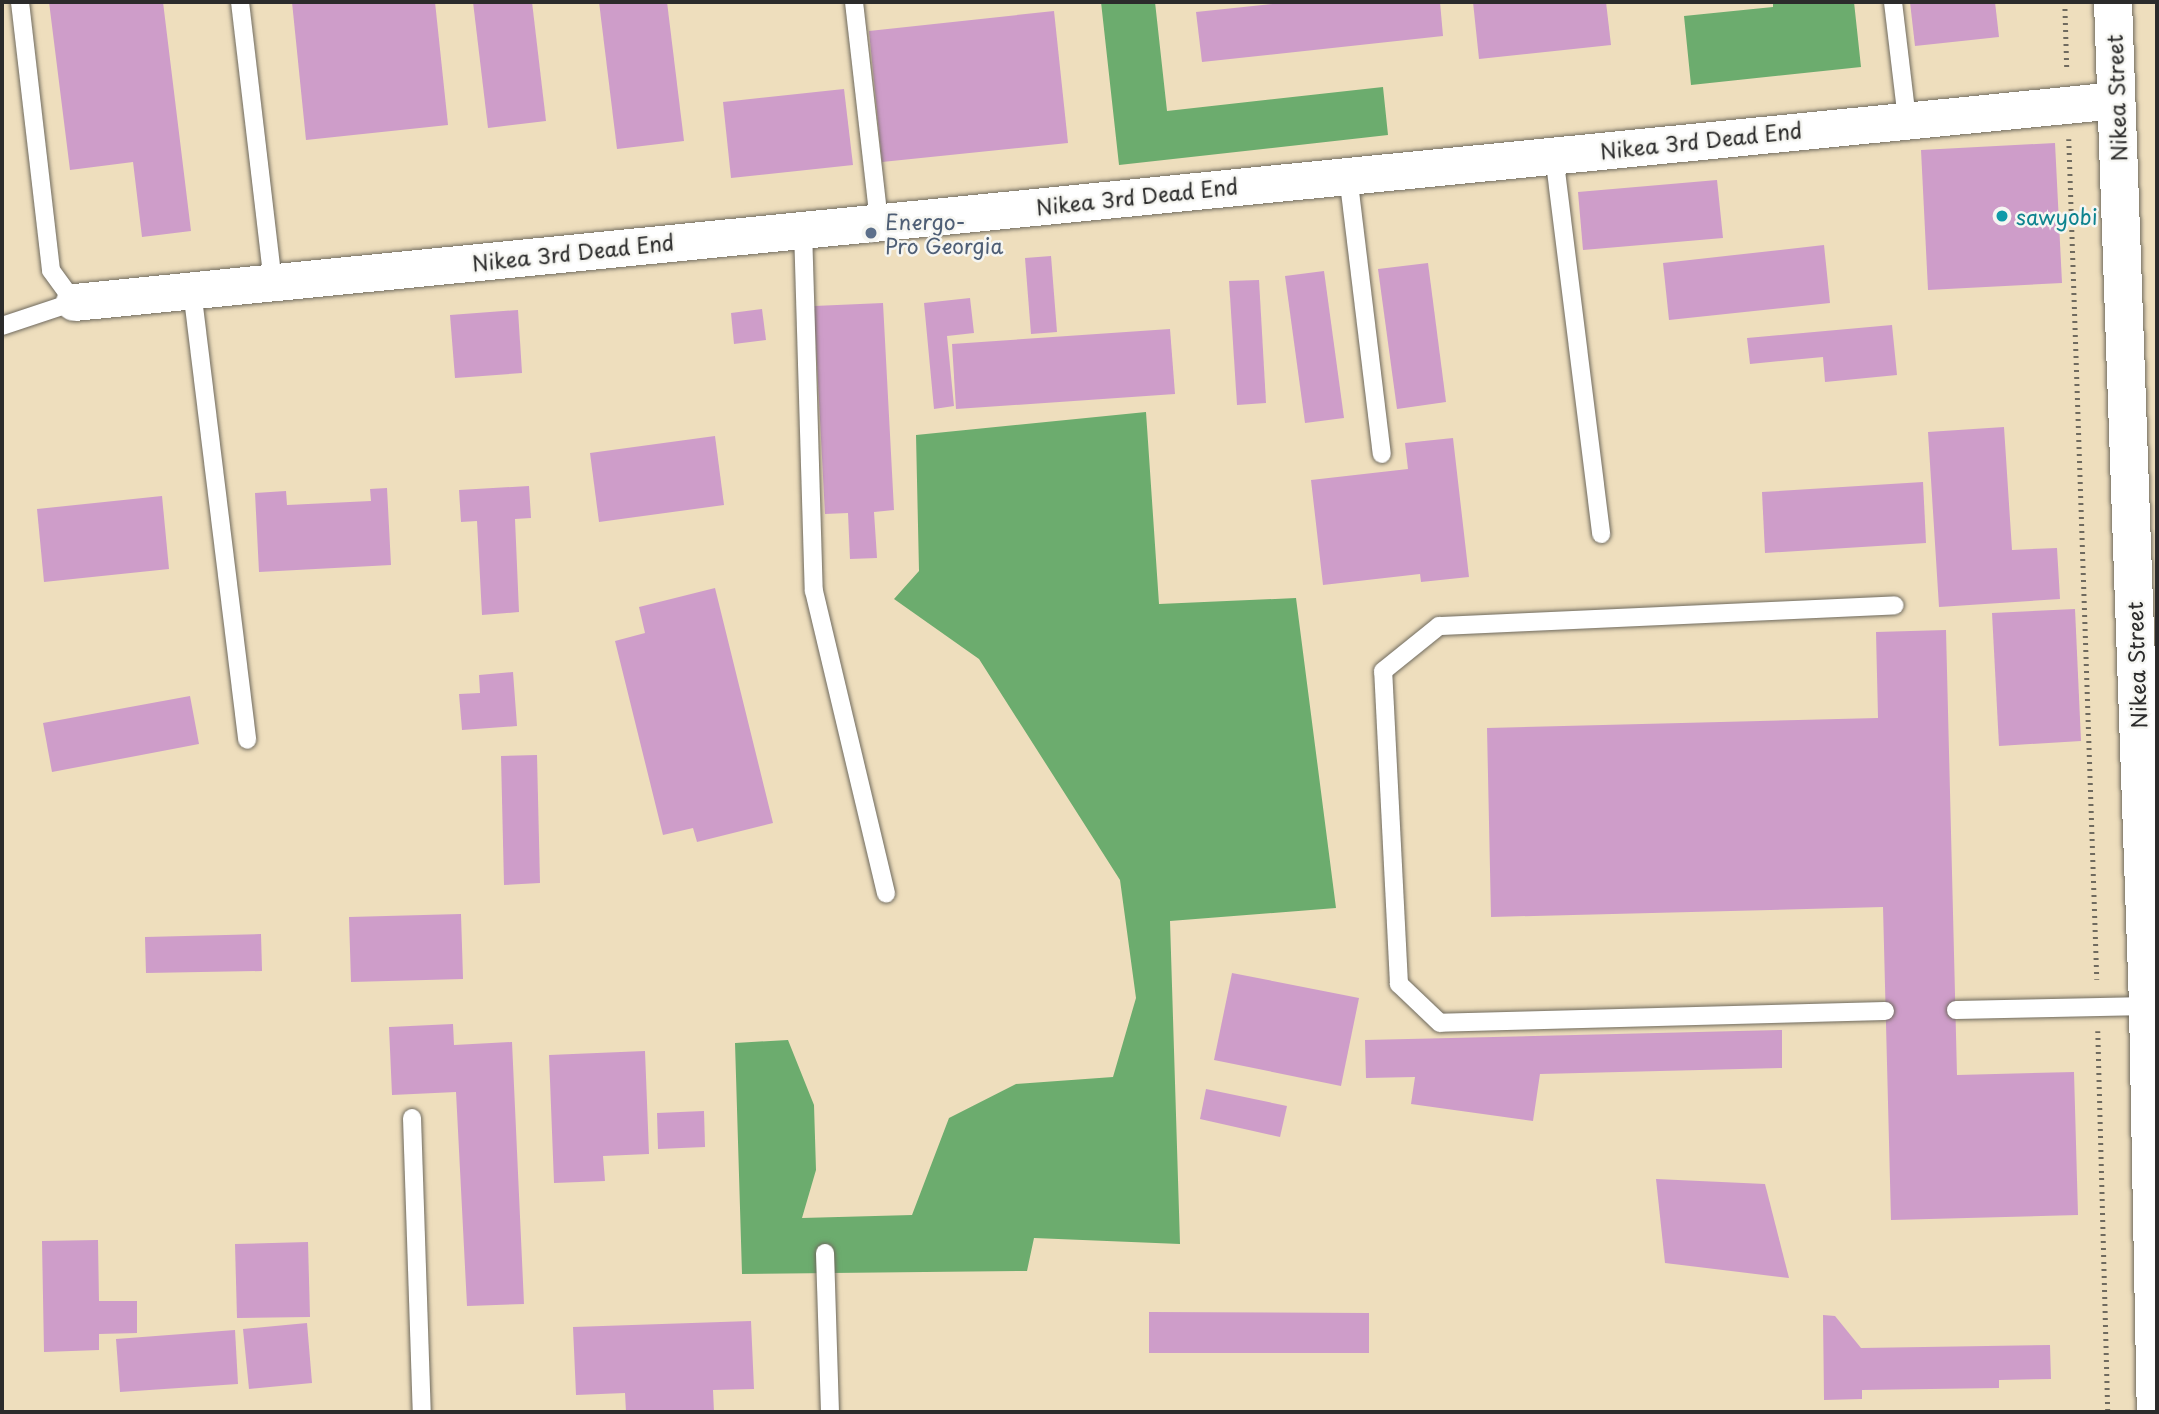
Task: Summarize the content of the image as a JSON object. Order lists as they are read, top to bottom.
{
  "streets": {
    "main road": ["Nikea Street"],
    "street": ["Nikea 3rd Dead End"]
  },
  "crossings": [
    ["Nikea Street", "Nikea 3rd Dead End"]
  ],
  "places": ["sawyobi", "Energo- Pro Georgia"]
}
